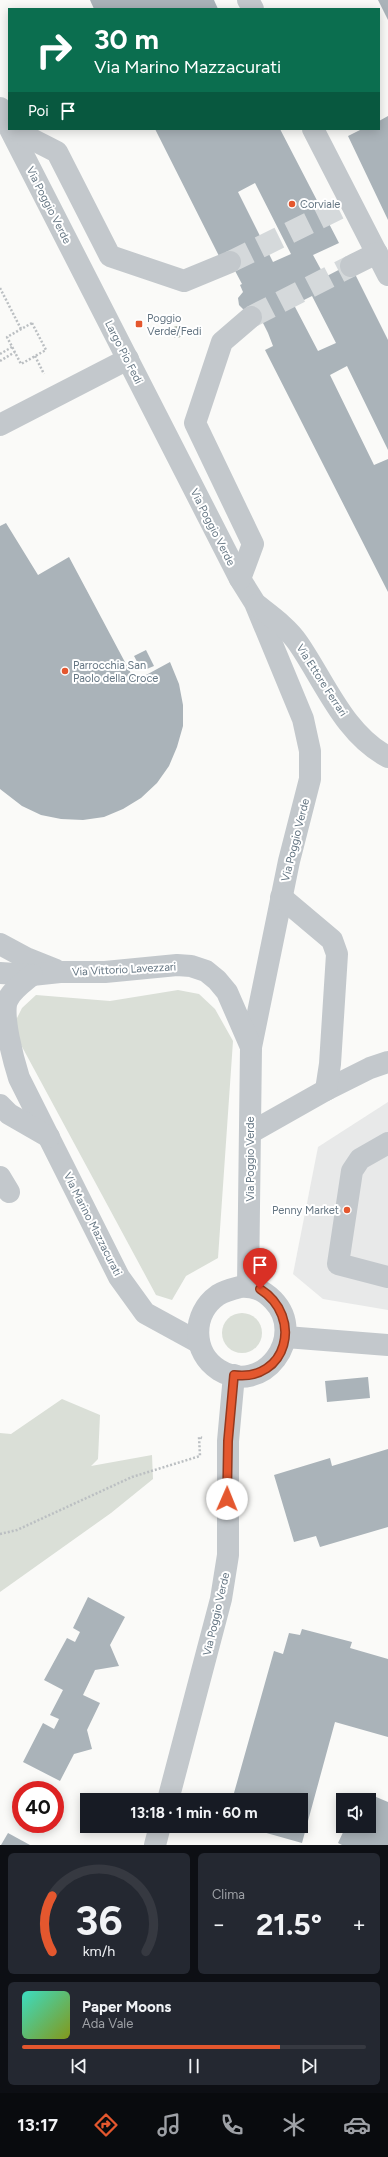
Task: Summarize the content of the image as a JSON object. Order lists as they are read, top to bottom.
{
  "streets": {
    "street": [
      "Via Poggio Verde",
      "Largo Pio Fedi",
      "Via Ettore Ferrari",
      "Via Vittorio Lavezzari",
      "Via Marino Mazzacurati"
    ]
  },
  "crossings": [
    ["Via Poggio Verde", "Largo Pio Fedi"],
    ["Via Poggio Verde", "Via Ettore Ferrari"],
    ["Via Poggio Verde", "Via Vittorio Lavezzari"],
    ["Via Poggio Verde", "Via Marino Mazzacurati"],
    ["Via Vittorio Lavezzari", "Via Marino Mazzacurati"]
  ],
  "places": {
    "other": ["Corviale", "Parrocchia San Paolo della Croce", "Penny Market"],
    "transit": ["Poggio Verde/Fedi"]
  },
  "page": {
    "turn": ["30 m", "Via Marino Mazzacurati"],
    "then": "Poi",
    "limit": "40",
    "trip": "13:18 · 1 min · 60 m",
    "tile": "Clima",
    "heat": ["−", "21.5°", "+"],
    "song": ["Paper Moons", "Ada Vale"],
    "tabs": "13:17",
    "gauge": ["36", "km/h"]
  }
}
